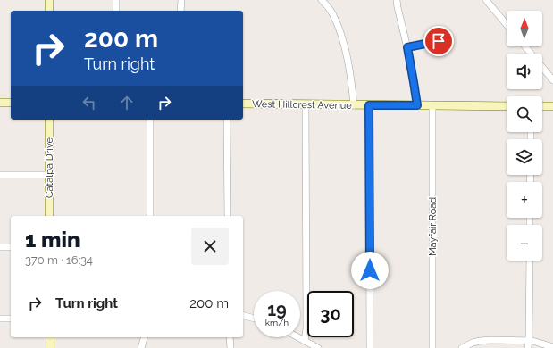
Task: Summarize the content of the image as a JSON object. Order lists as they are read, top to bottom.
{
  "streets": {
    "street": ["West Hillcrest Avenue", "Catalpa Drive", "Mayfair Road"]
  },
  "crossings": [
    ["West Hillcrest Avenue", "Mayfair Road"]
  ],
  "north": "top",
  "page": {
    "map_buttons": ["+", "−"],
    "turn": ["200 m", "Turn right"],
    "heading": ["1 min", "370 m · 16:34"],
    "list": [
      {
        "name": "Turn right",
        "value": "200 m"
      }
    ],
    "speed": "19 km/h",
    "limit": "30"
  }
}
